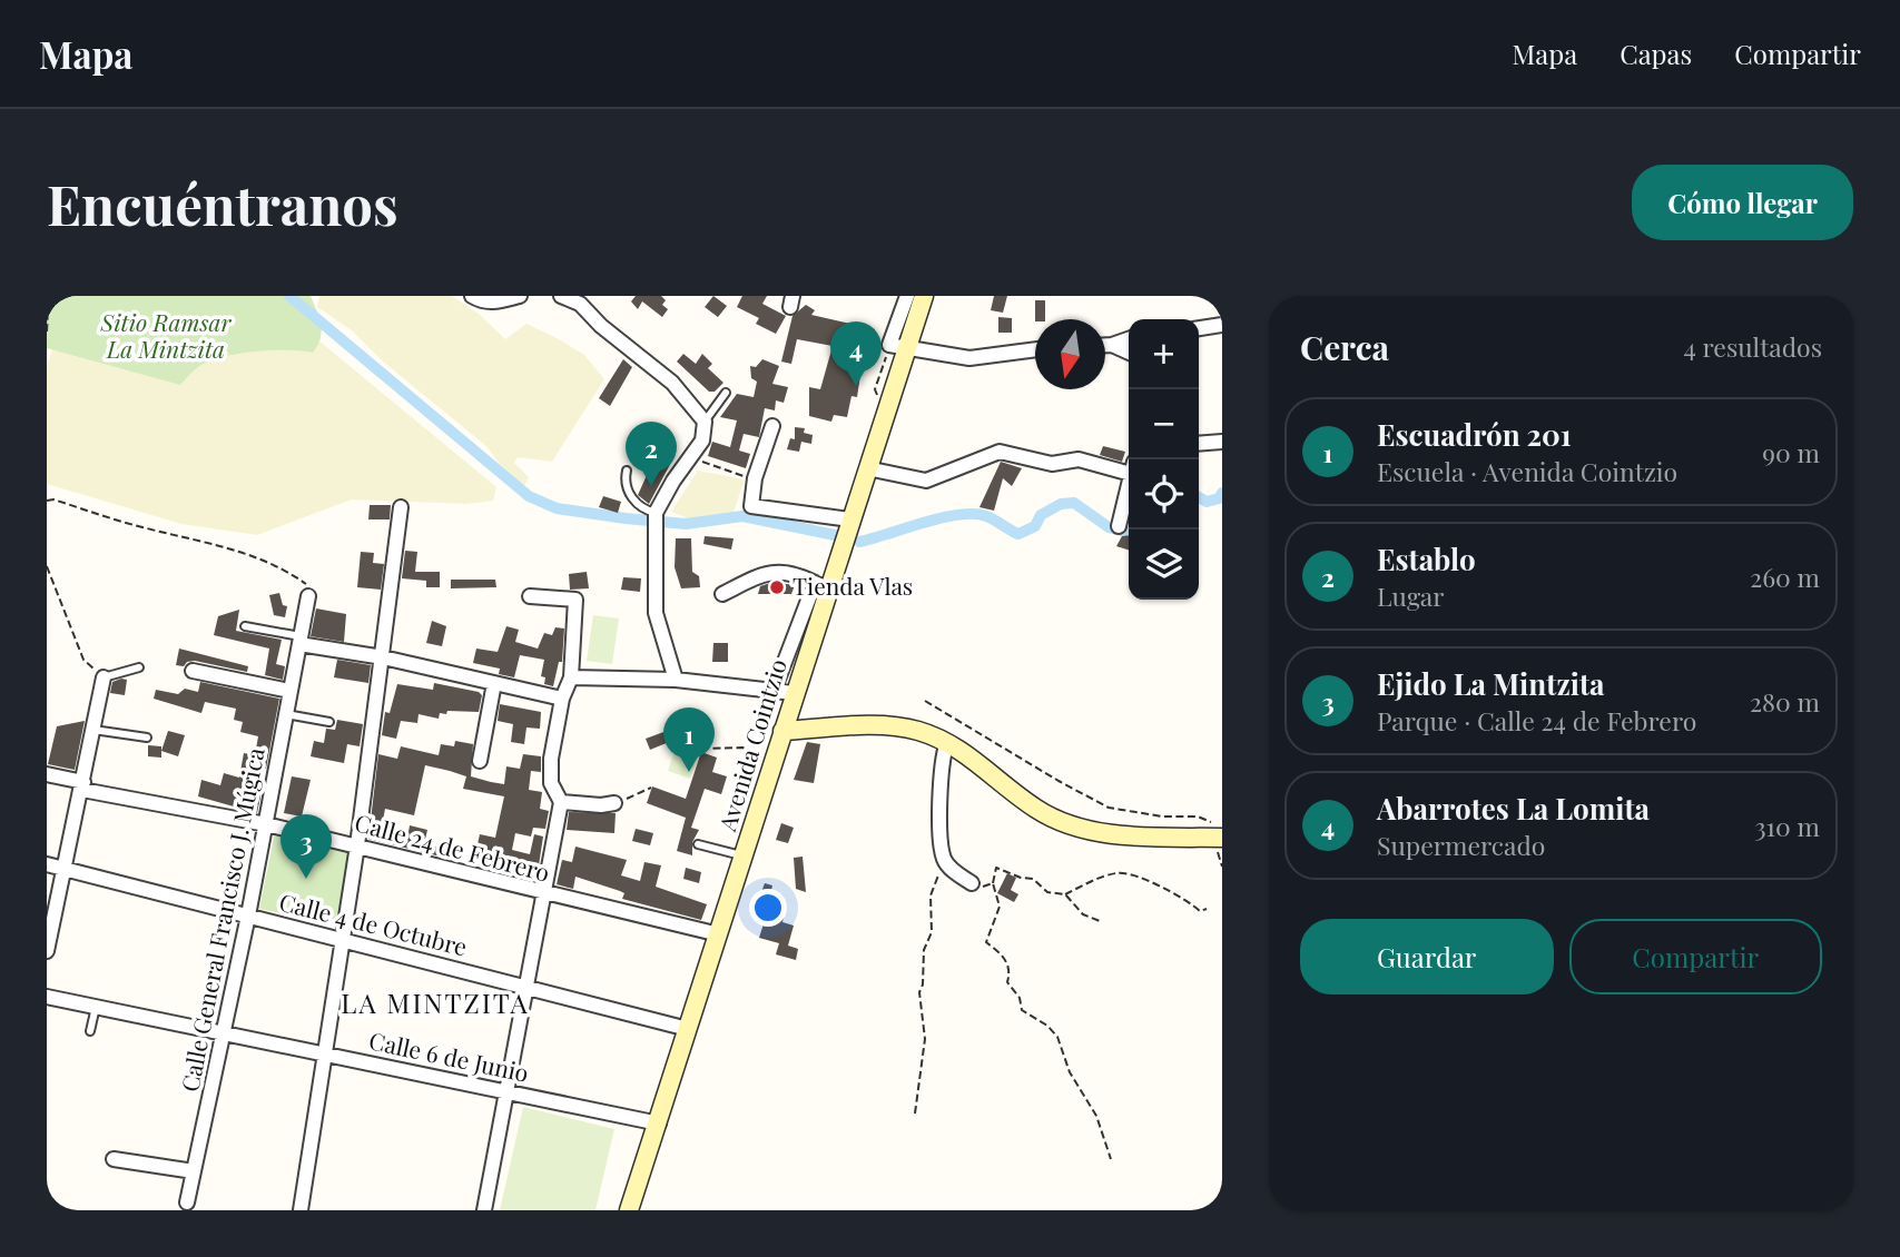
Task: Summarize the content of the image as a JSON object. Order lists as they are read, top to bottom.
{
  "streets": {
    "main road": ["Avenida Cointzio"],
    "street": [
      "Calle 24 de Febrero",
      "Calle General Francisco J. Múgica",
      "Calle 4 de Octubre",
      "Calle 6 de Junio"
    ]
  },
  "crossings": [
    ["Avenida Cointzio", "Calle 24 de Febrero"],
    ["Avenida Cointzio", "Calle 4 de Octubre"],
    ["Avenida Cointzio", "Calle 6 de Junio"],
    ["Calle 24 de Febrero", "Calle General Francisco J. Múgica"],
    ["Calle General Francisco J. Múgica", "Calle 4 de Octubre"],
    ["Calle General Francisco J. Múgica", "Calle 6 de Junio"]
  ],
  "districts": ["LA MINTZITA"],
  "parks": ["Sitio Ramsar La Mintzita"],
  "places": ["Tienda Vlas"],
  "north": "bottom",
  "page": {
    "header": "Mapa",
    "nav": ["Mapa", "Capas", "Compartir"],
    "buttons": [
      "Cómo llegar",
      ["Guardar", "Compartir"]
    ],
    "title": "Encuéntranos",
    "heading": ["Cerca", "4 resultados"],
    "map_buttons": ["+", "−"],
    "pins": [
      "4",
      "2",
      "1",
      "3"
    ],
    "list": [
      {
        "mark": "1",
        "name": "Escuadrón 201",
        "note": "Escuela · Avenida Cointzio",
        "value": "90 m"
      },
      {
        "mark": "2",
        "name": "Establo",
        "note": "Lugar",
        "value": "260 m"
      },
      {
        "mark": "3",
        "name": "Ejido La Mintzita",
        "note": "Parque · Calle 24 de Febrero",
        "value": "280 m"
      },
      {
        "mark": "4",
        "name": "Abarrotes La Lomita",
        "note": "Supermercado",
        "value": "310 m"
      }
    ]
  }
}
